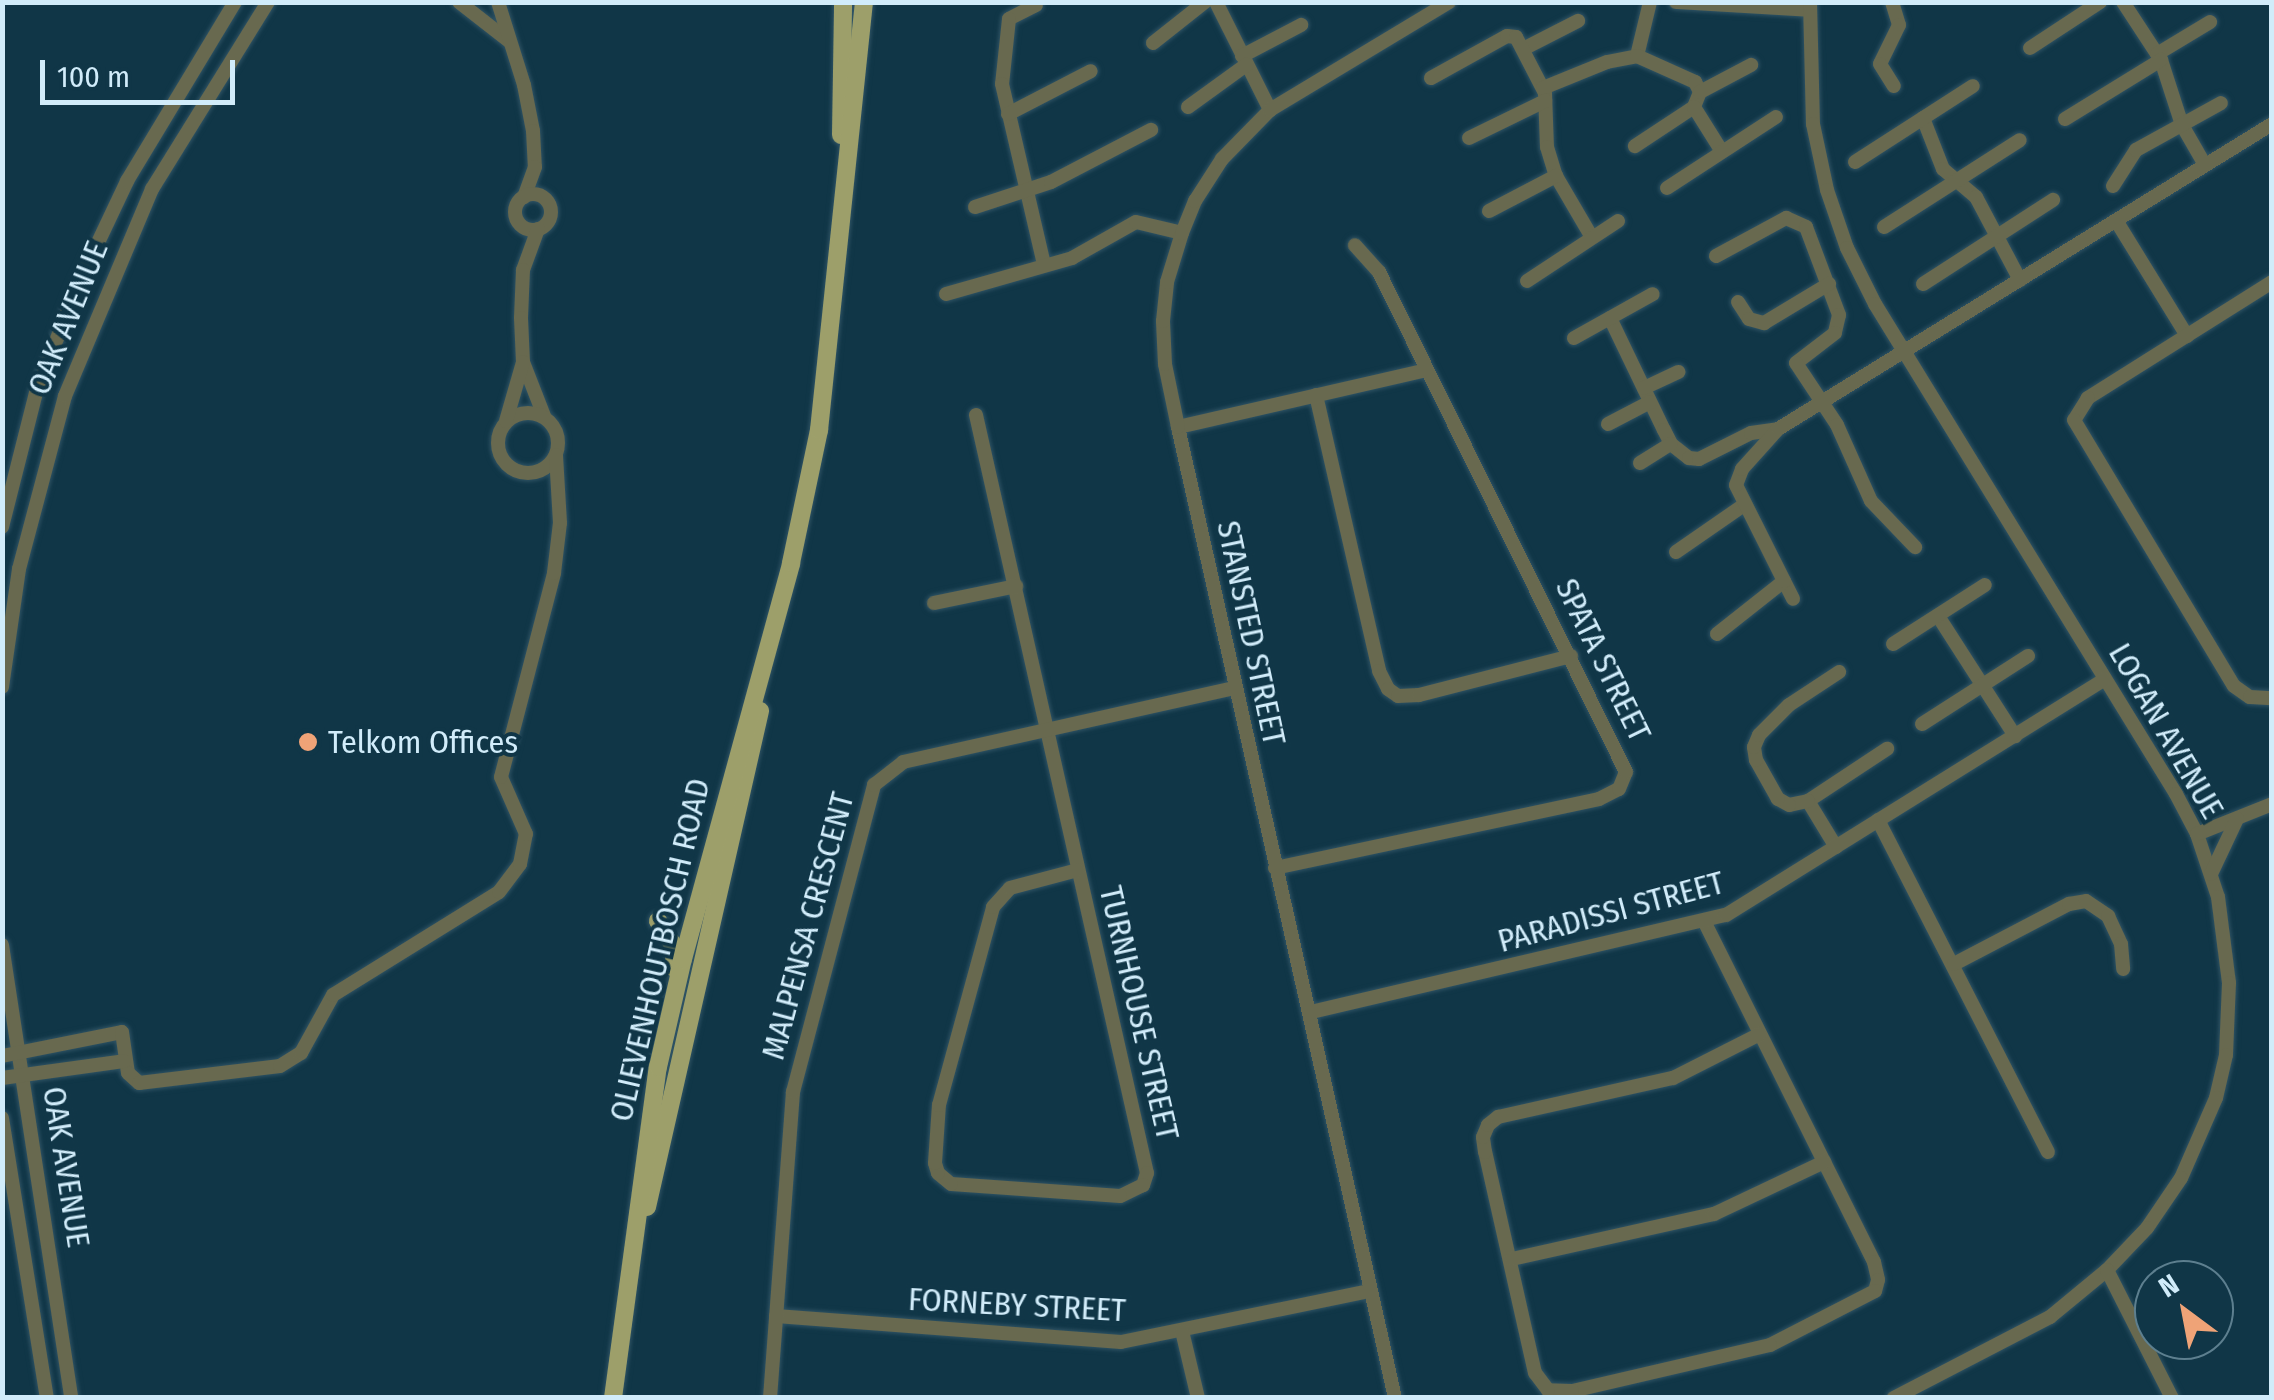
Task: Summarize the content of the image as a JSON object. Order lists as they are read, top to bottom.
{
  "streets": {
    "main road": ["OLIEVENHOUTBOSCH ROAD"],
    "street": [
      "OAK AVENUE",
      "STANSTED STREET",
      "SPATA STREET",
      "LOGAN AVENUE",
      "PARADISSI STREET",
      "MALPENSA CRESCENT",
      "TURNHOUSE STREET",
      "FORNEBY STREET"
    ]
  },
  "crossings": [
    ["STANSTED STREET", "SPATA STREET"],
    ["STANSTED STREET", "PARADISSI STREET"],
    ["STANSTED STREET", "MALPENSA CRESCENT"],
    ["STANSTED STREET", "FORNEBY STREET"],
    ["LOGAN AVENUE", "PARADISSI STREET"],
    ["MALPENSA CRESCENT", "TURNHOUSE STREET"],
    ["MALPENSA CRESCENT", "FORNEBY STREET"]
  ],
  "places": ["Telkom Offices"],
  "scale_bar": "100 m",
  "north": "top left"
}
